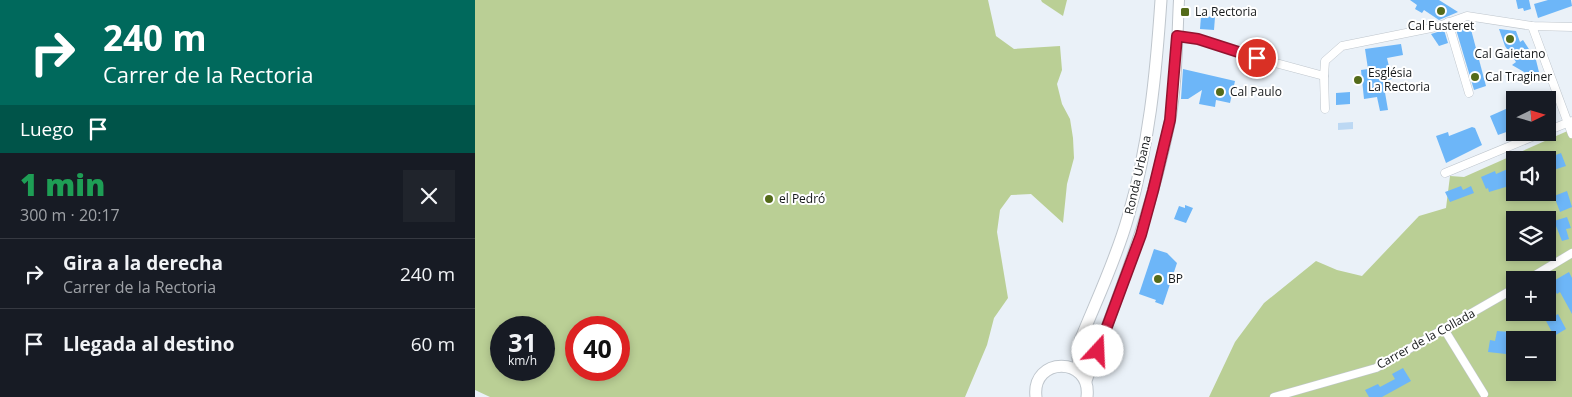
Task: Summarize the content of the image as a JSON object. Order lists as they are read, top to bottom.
{
  "streets": {
    "main road": ["Ronda Urbana"],
    "street": ["Carrer de la Collada"]
  },
  "places": {
    "other": [
      "Cal Fusteret",
      "Cal Gaietano",
      "Cal Traginer",
      "Església La Rectoria",
      "Cal Paulo",
      "el Pedró",
      "BP"
    ],
    "transit": ["La Rectoria"]
  },
  "north": "right",
  "page": {
    "turn": ["240 m", "Carrer de la Rectoria"],
    "map_buttons": ["+", "−"],
    "then": "Luego",
    "heading": ["1 min", "300 m · 20:17"],
    "list": [
      {
        "name": "Gira a la derecha",
        "note": "Carrer de la Rectoria",
        "value": "240 m"
      },
      {
        "name": "Llegada al destino",
        "value": "60 m"
      }
    ],
    "speed": "31 km/h",
    "limit": "40"
  }
}
